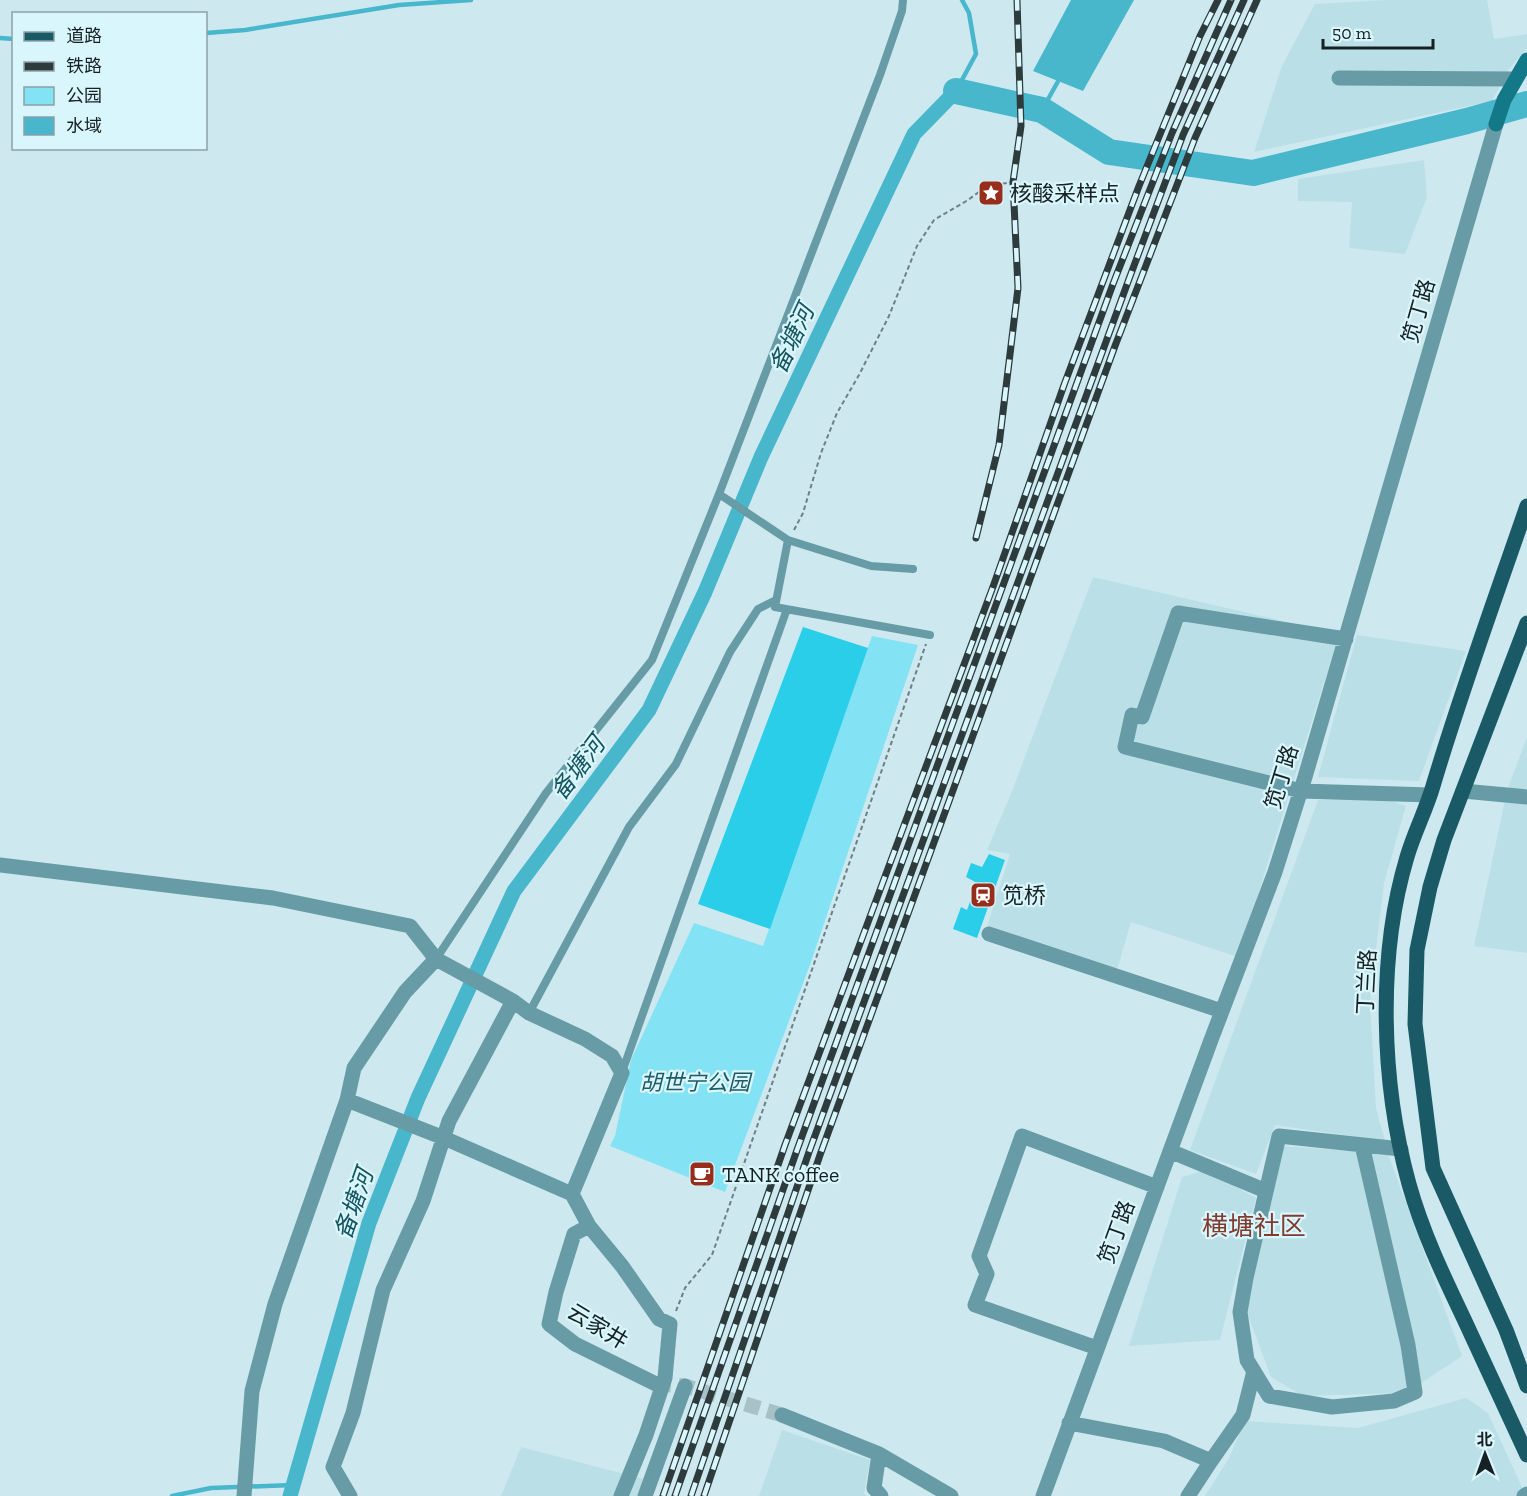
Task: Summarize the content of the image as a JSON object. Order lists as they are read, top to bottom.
{
  "streets": {
    "main road": ["丁兰路"],
    "street": ["笕丁路", "云家井"]
  },
  "districts": ["横塘社区"],
  "water": ["备塘河"],
  "parks": ["胡世宁公园"],
  "places": {
    "place": ["核酸采样点"],
    "station": ["笕桥"],
    "cafe": ["TANK coffee"]
  },
  "legend": [
    "道路",
    "铁路",
    "公园",
    "水域"
  ],
  "scale_bar": "50 m",
  "north": "top"
}
